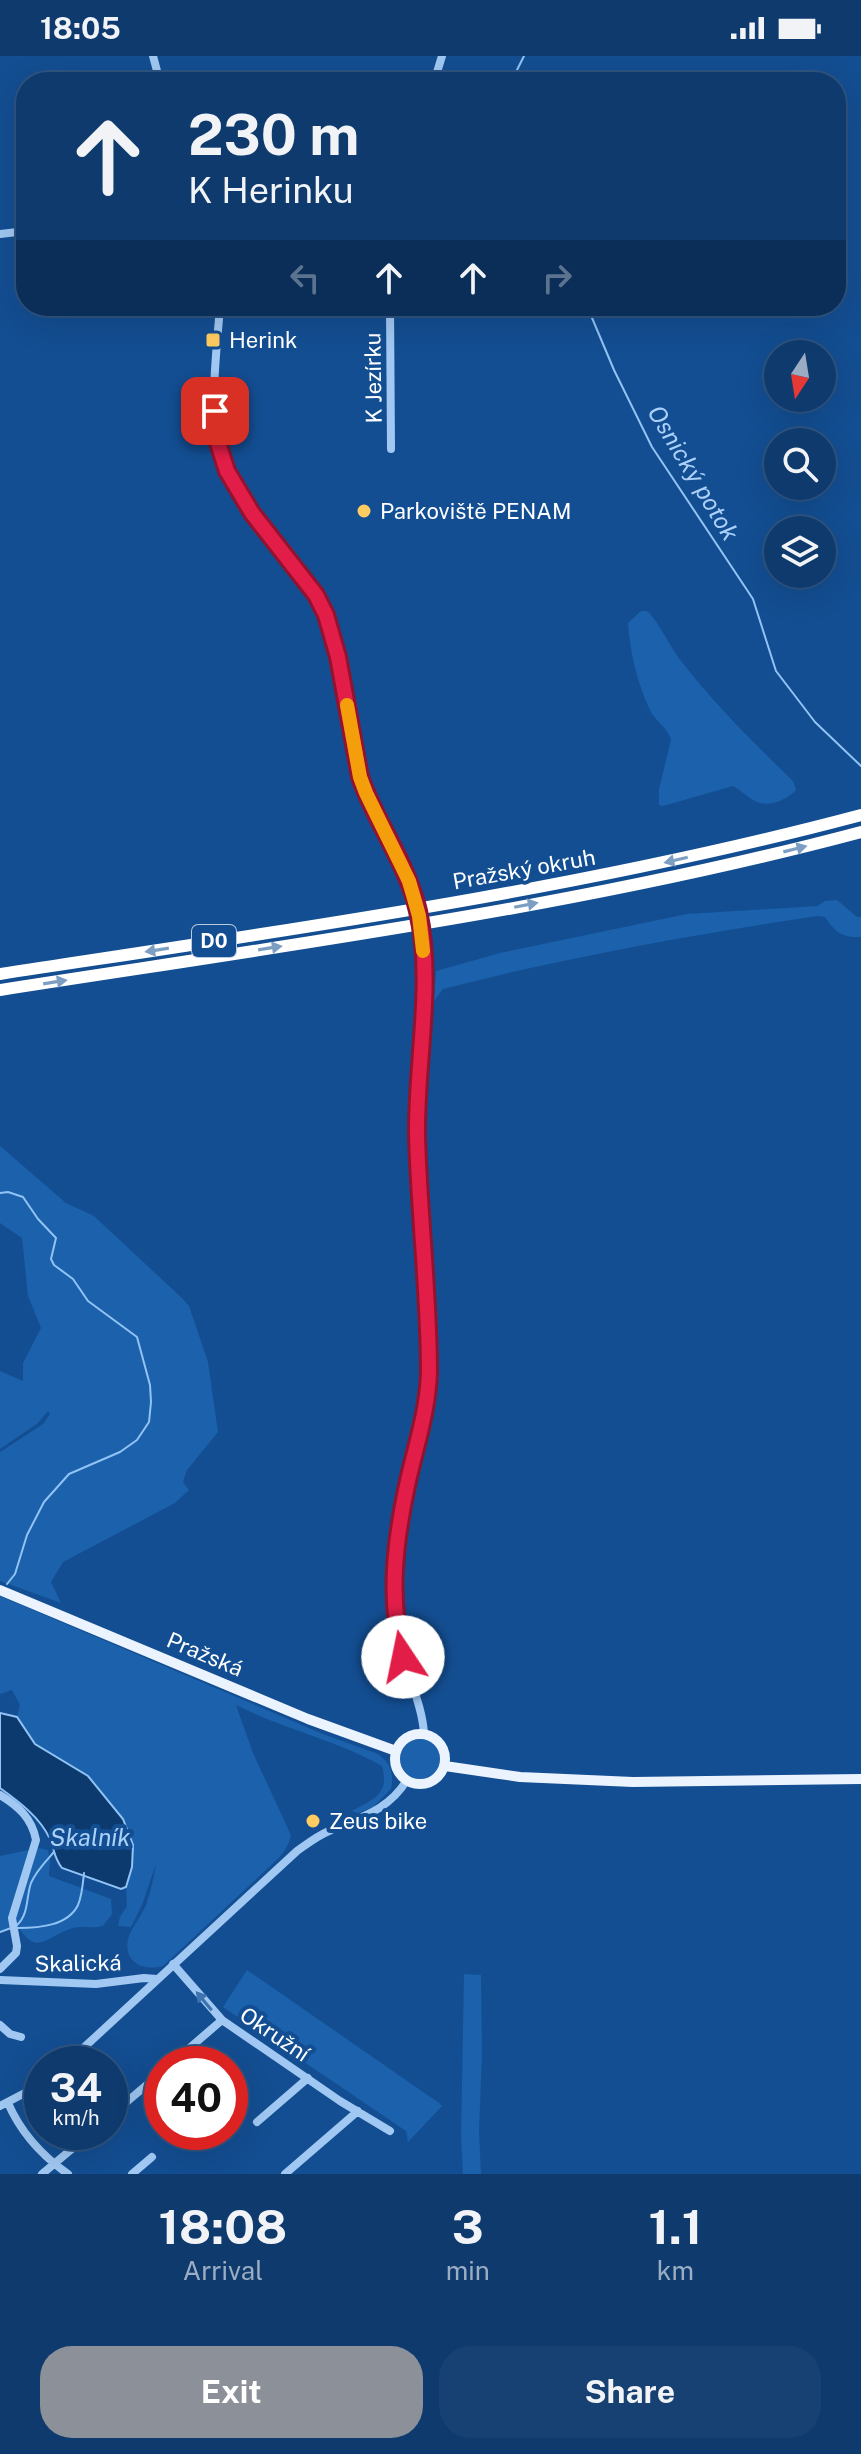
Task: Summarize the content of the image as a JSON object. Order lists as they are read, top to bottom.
{
  "streets": {
    "highway": ["Pražský okruh", "D0"],
    "main road": ["Pražská"],
    "street": ["K Jezírku", "Skalická", "Okružní"]
  },
  "water": ["Osnický potok", "Skalník"],
  "places": {
    "transit": ["Herink"],
    "other": ["Parkoviště PENAM", "Zeus bike"]
  },
  "north": "bottom",
  "page": {
    "status": "18:05",
    "turn": ["230 m", "K Herinku"],
    "speed": "34 km/h",
    "limit": "40",
    "eta": [
      "18:08",
      "Arrival",
      "3",
      "min",
      "1.1",
      "km"
    ],
    "buttons": ["Exit", "Share"]
  }
}
